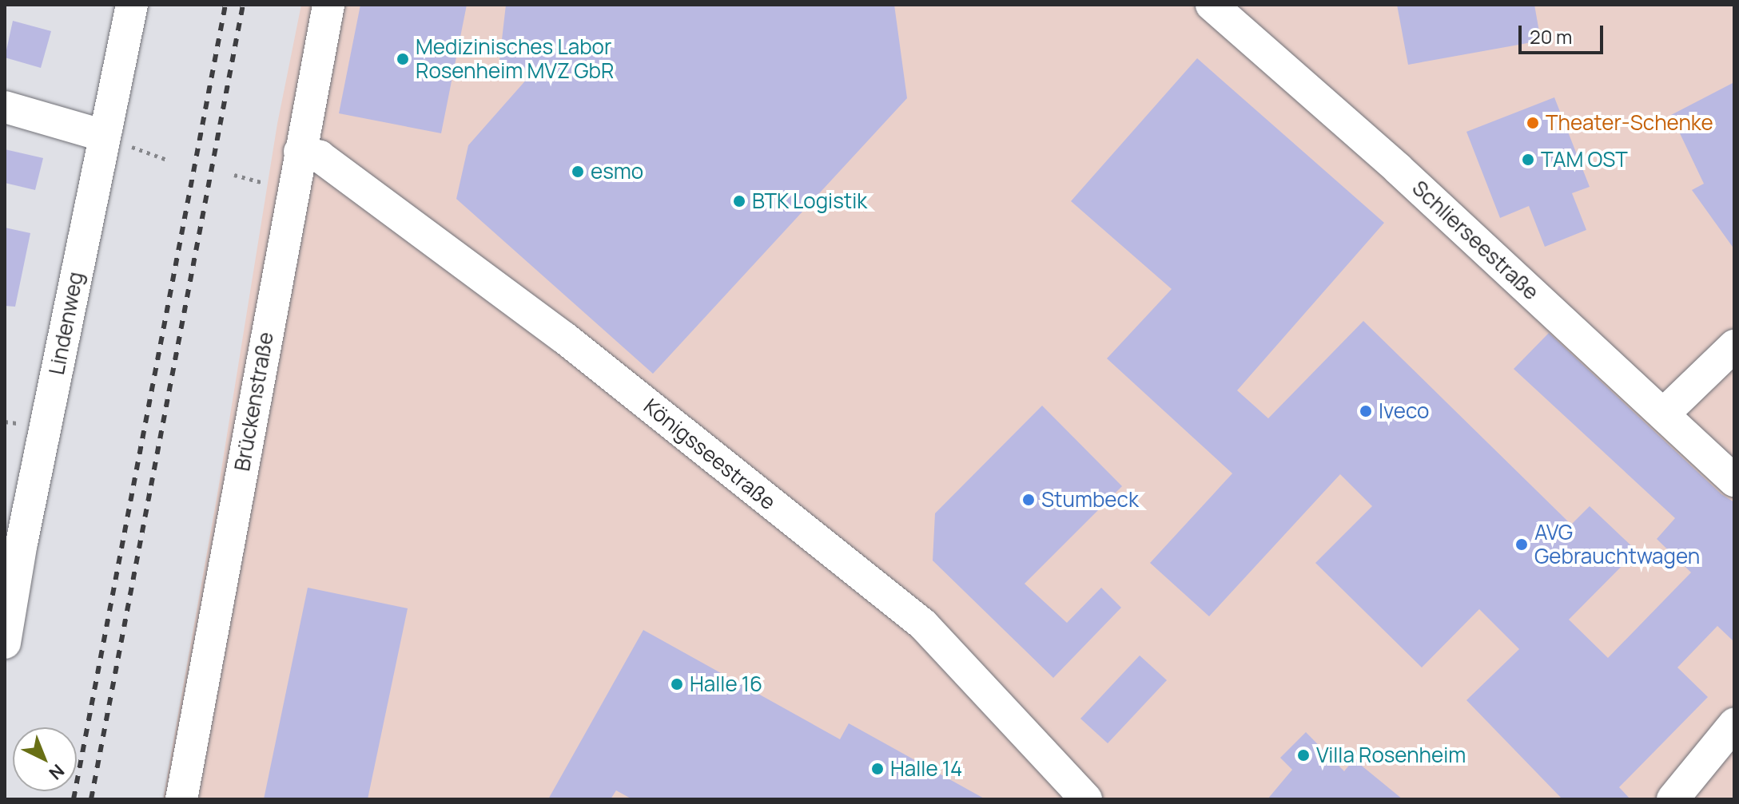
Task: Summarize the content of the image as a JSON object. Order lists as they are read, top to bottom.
{
  "streets": {
    "street": [
      "Schlierseestraße",
      "Lindenweg",
      "Brückenstraße",
      "Königsseestraße"
    ]
  },
  "crossings": [
    ["Brückenstraße", "Königsseestraße"]
  ],
  "places": [
    "Medizinisches Labor Rosenheim MVZ GbR",
    "Theater-Schenke",
    "TAM OST",
    "esmo",
    "BTK Logistik",
    "Iveco",
    "Stumbeck",
    "AVG Gebrauchtwagen",
    "Halle 16",
    "Villa Rosenheim",
    "Halle 14"
  ],
  "scale_bar": "20 m",
  "north": "bottom right"
}
